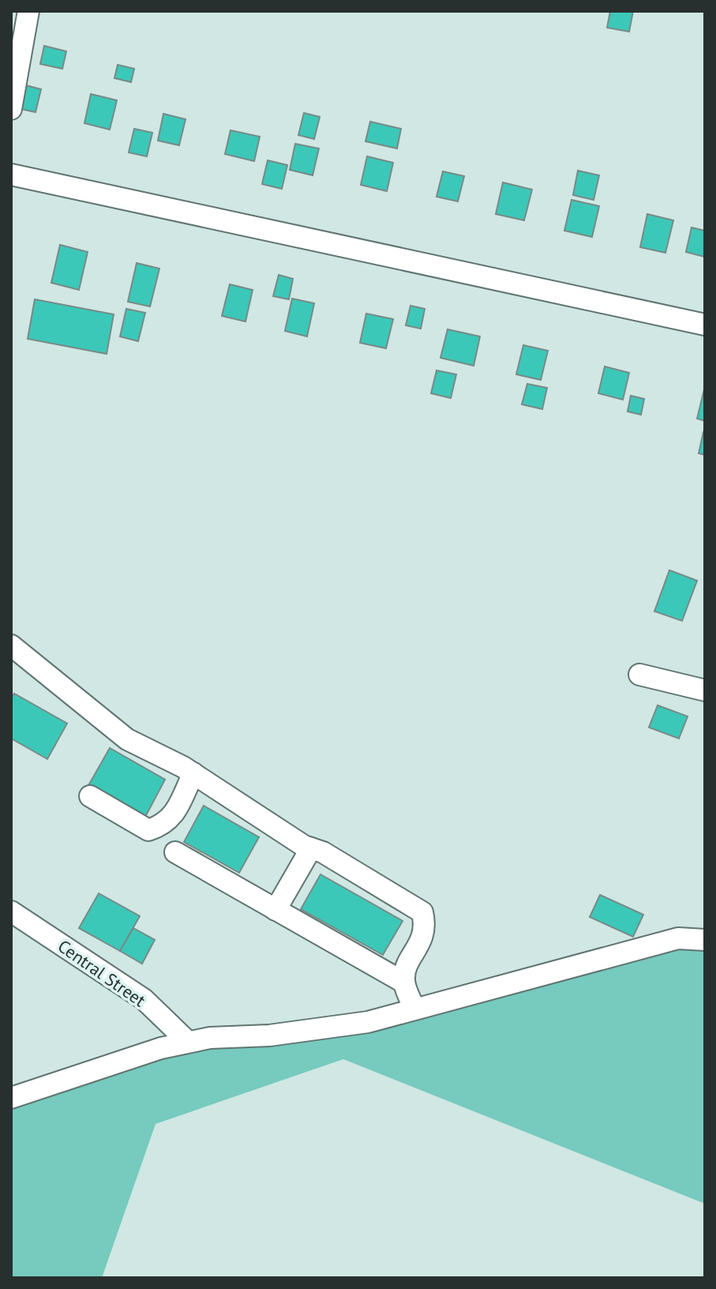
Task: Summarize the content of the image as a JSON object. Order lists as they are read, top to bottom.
{
  "streets": {
    "street": ["Central Street"]
  }
}
